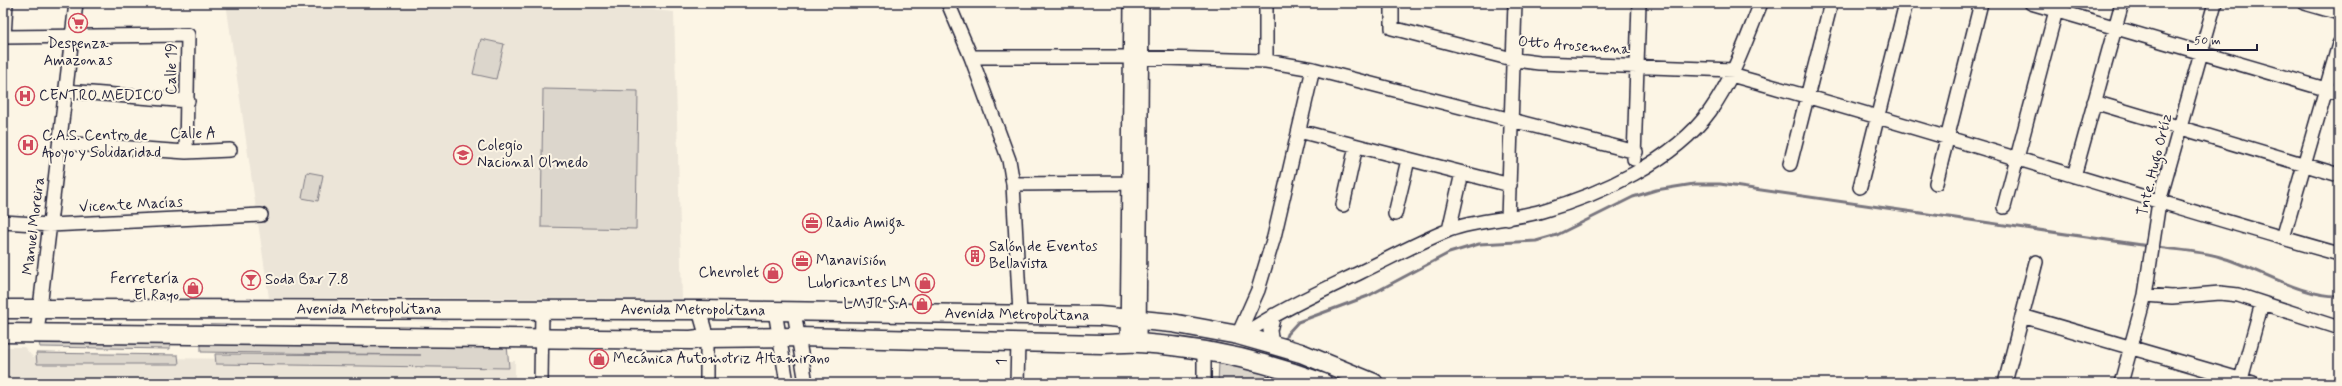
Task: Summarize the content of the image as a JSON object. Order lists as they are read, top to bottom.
{
  "streets": {
    "highway": ["Avenida Metropolitana"],
    "street": [
      "Otto Arosemena",
      "Calle 19",
      "Calle A",
      "Tnte. Hugo Ortíz",
      "Vicente Macías",
      "Manuel Moreira",
      "1"
    ]
  },
  "crossings": [
    ["Otto Arosemena", "Tnte. Hugo Ortíz"],
    ["Calle 19", "Calle A"],
    ["Calle 19", "Manuel Moreira"],
    ["Calle A", "Manuel Moreira"],
    ["Vicente Macías", "Manuel Moreira"],
    ["Manuel Moreira", "Avenida Metropolitana"],
    ["Avenida Metropolitana", "1"]
  ],
  "places": {
    "supermarket": ["Despenza Amazonas"],
    "hospital": ["CENTRO MEDICO", "C.A.S. Centro de Apoyo y Solidaridad"],
    "school or university": ["Colegio Nacional Olmedo"],
    "office": ["Radio Amiga", "Manavisión"],
    "building": ["Salón de Eventos Bellavista"],
    "shop": [
      "Chevrolet",
      "Lubricantes LM",
      "Ferretería El Rayo",
      "LMJR S.A",
      "Mecánica Automotriz Altamirano"
    ],
    "bar": ["Soda Bar 7.8"]
  },
  "scale_bar": "50 m"
}
